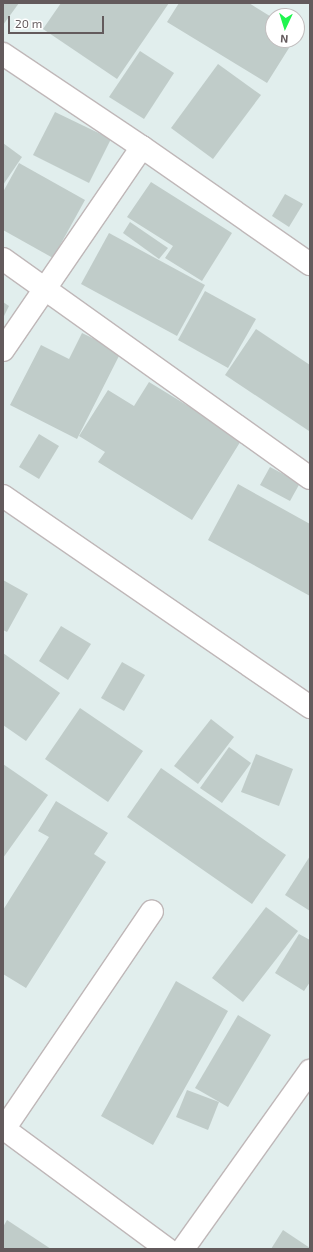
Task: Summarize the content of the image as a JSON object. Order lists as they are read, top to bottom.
{
  "scale_bar": "20 m",
  "north": "bottom"
}
